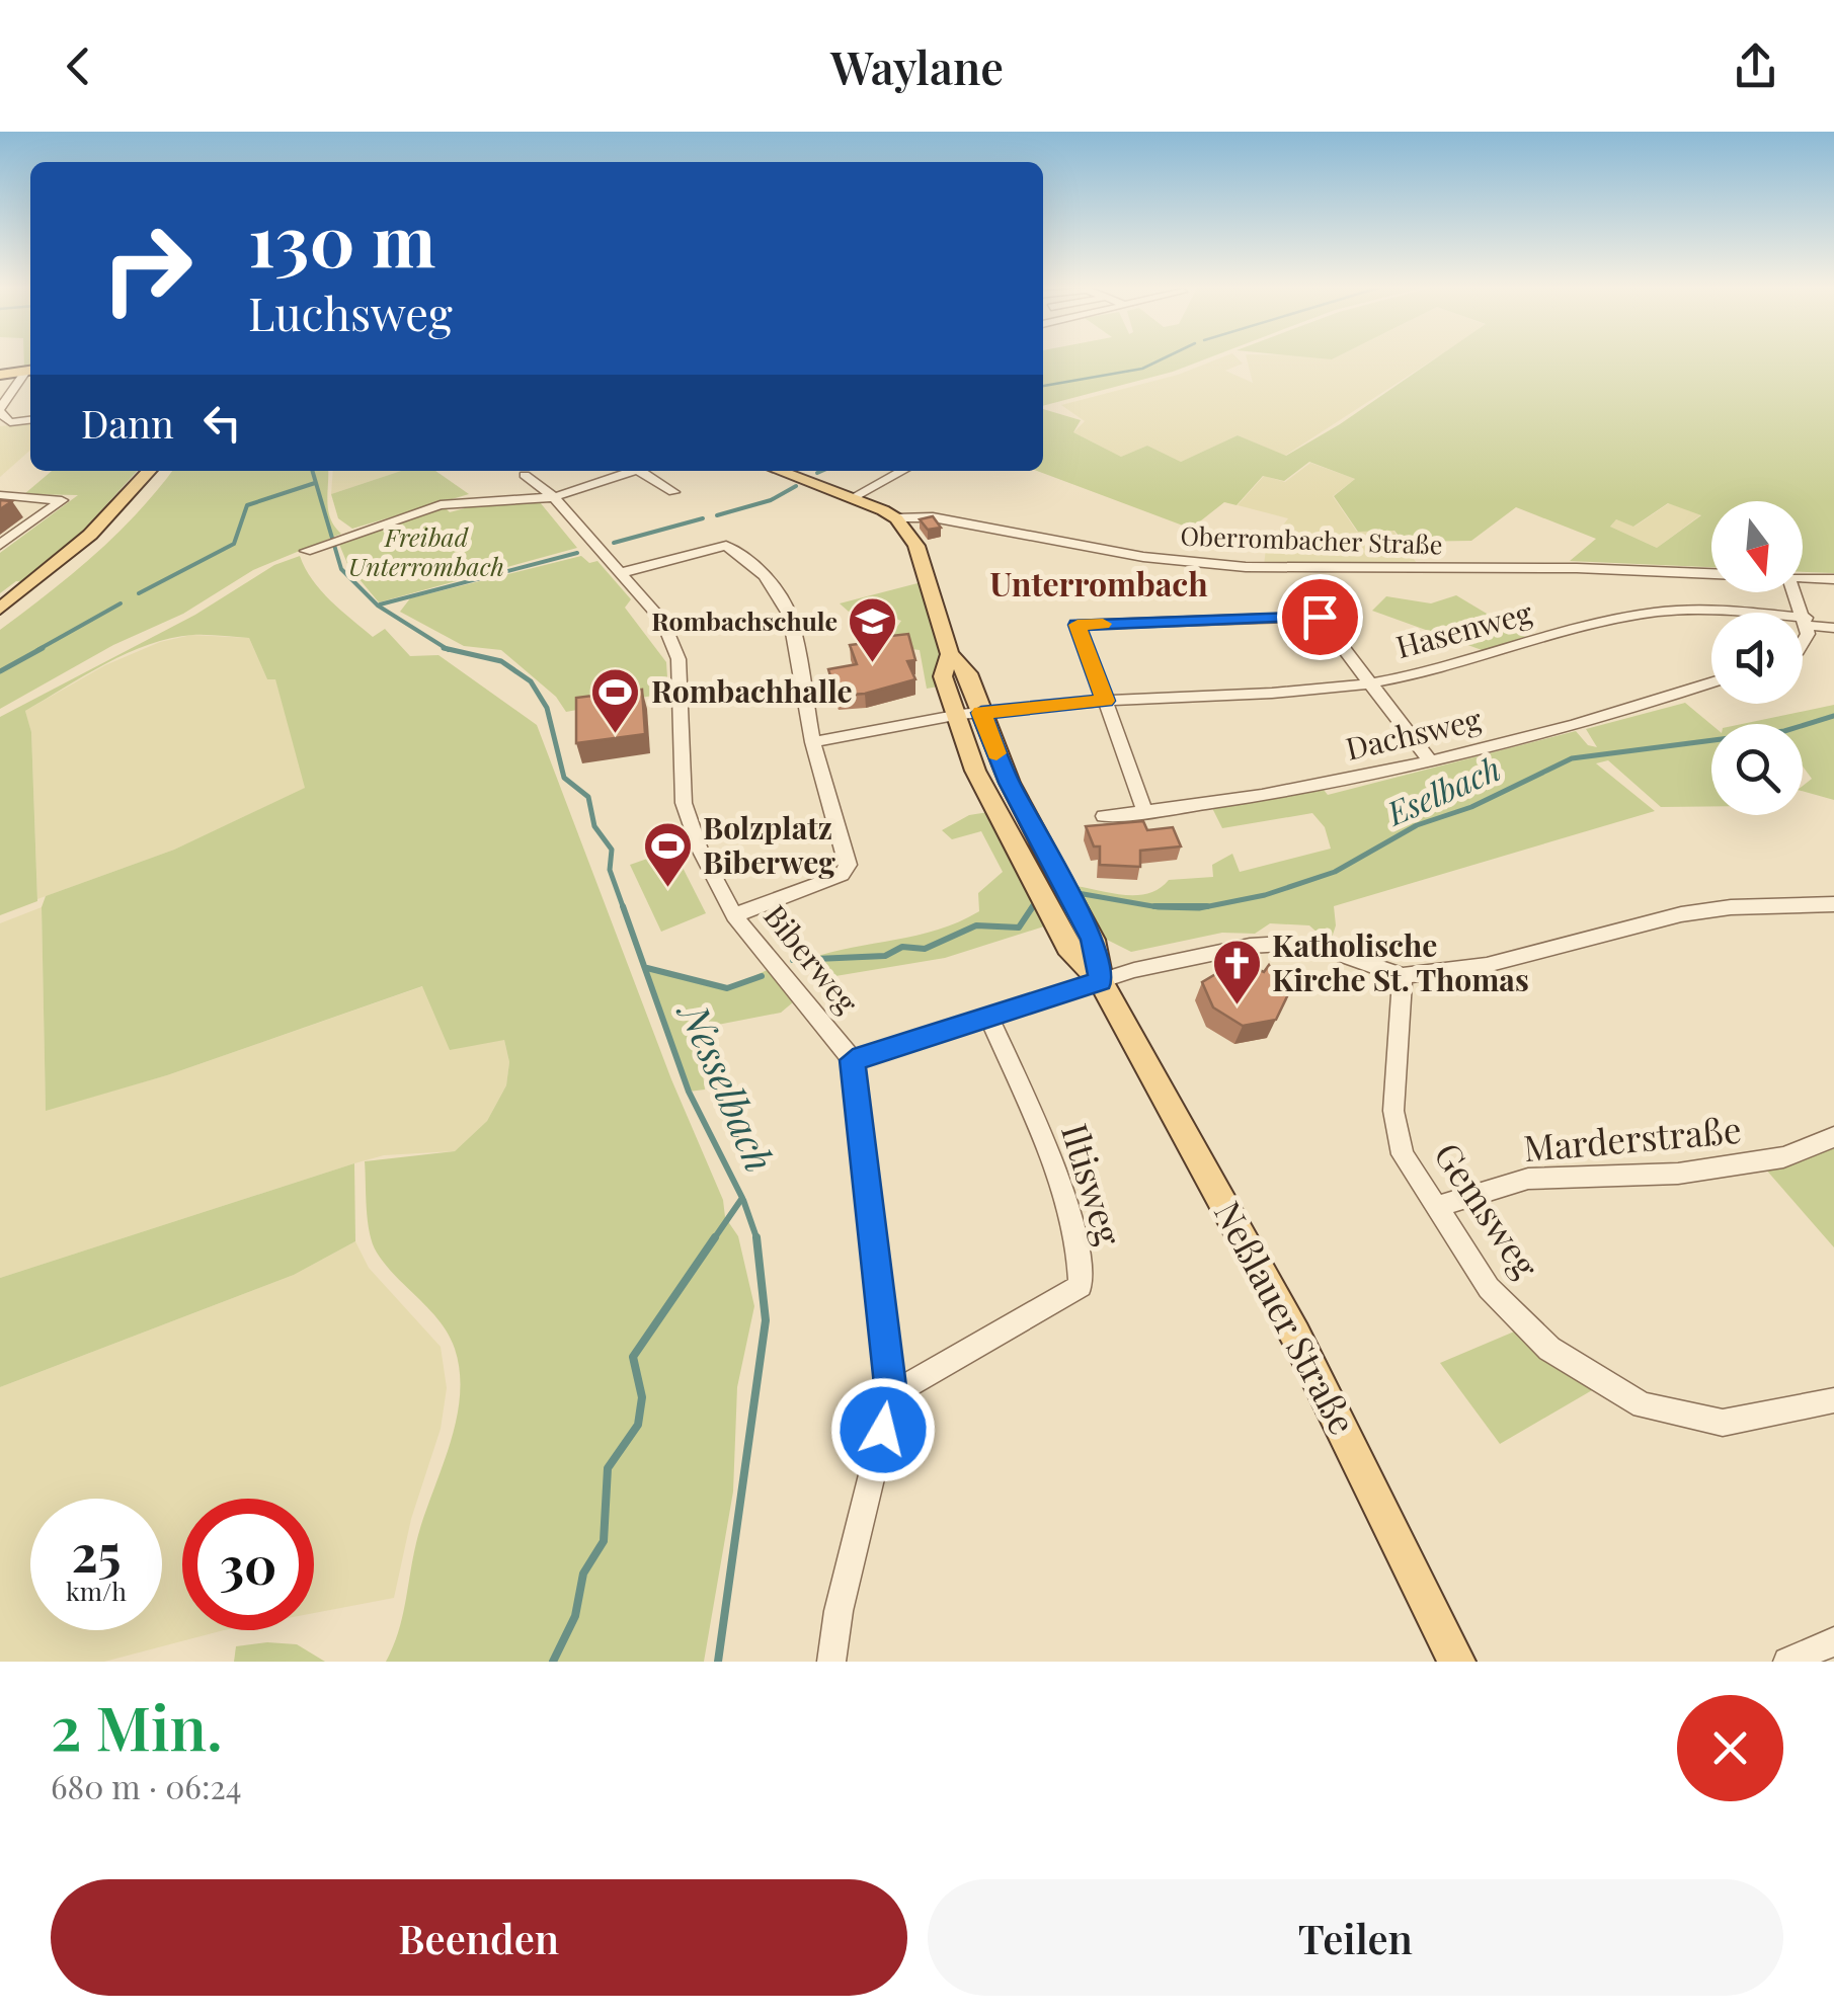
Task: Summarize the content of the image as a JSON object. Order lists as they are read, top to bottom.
{
  "streets": {
    "main road": ["Neßlauer Straße"],
    "street": [
      "Oberrombacher Straße",
      "Hasenweg",
      "Dachsweg",
      "Biberweg",
      "Marderstraße",
      "Iltisweg",
      "Gemsweg"
    ]
  },
  "crossings": [
    ["Oberrombacher Straße", "Neßlauer Straße"],
    ["Hasenweg", "Neßlauer Straße"],
    ["Biberweg", "Iltisweg"],
    ["Marderstraße", "Gemsweg"]
  ],
  "districts": ["Unterrombach"],
  "water": ["Eselbach", "Nesselbach"],
  "parks": ["Freibad Unterrombach"],
  "places": {
    "school or university": ["Rombachschule"],
    "sports": ["Rombachhalle", "Bolzplatz Biberweg"],
    "church": ["Katholische Kirche St. Thomas"]
  },
  "north": "bottom",
  "page": {
    "header": "Waylane",
    "turn": ["130 m", "Luchsweg"],
    "then": "Dann",
    "speed": "25 km/h",
    "limit": "30",
    "heading": ["2 Min.", "680 m · 06:24"],
    "buttons": ["Beenden", "Teilen"]
  }
}
